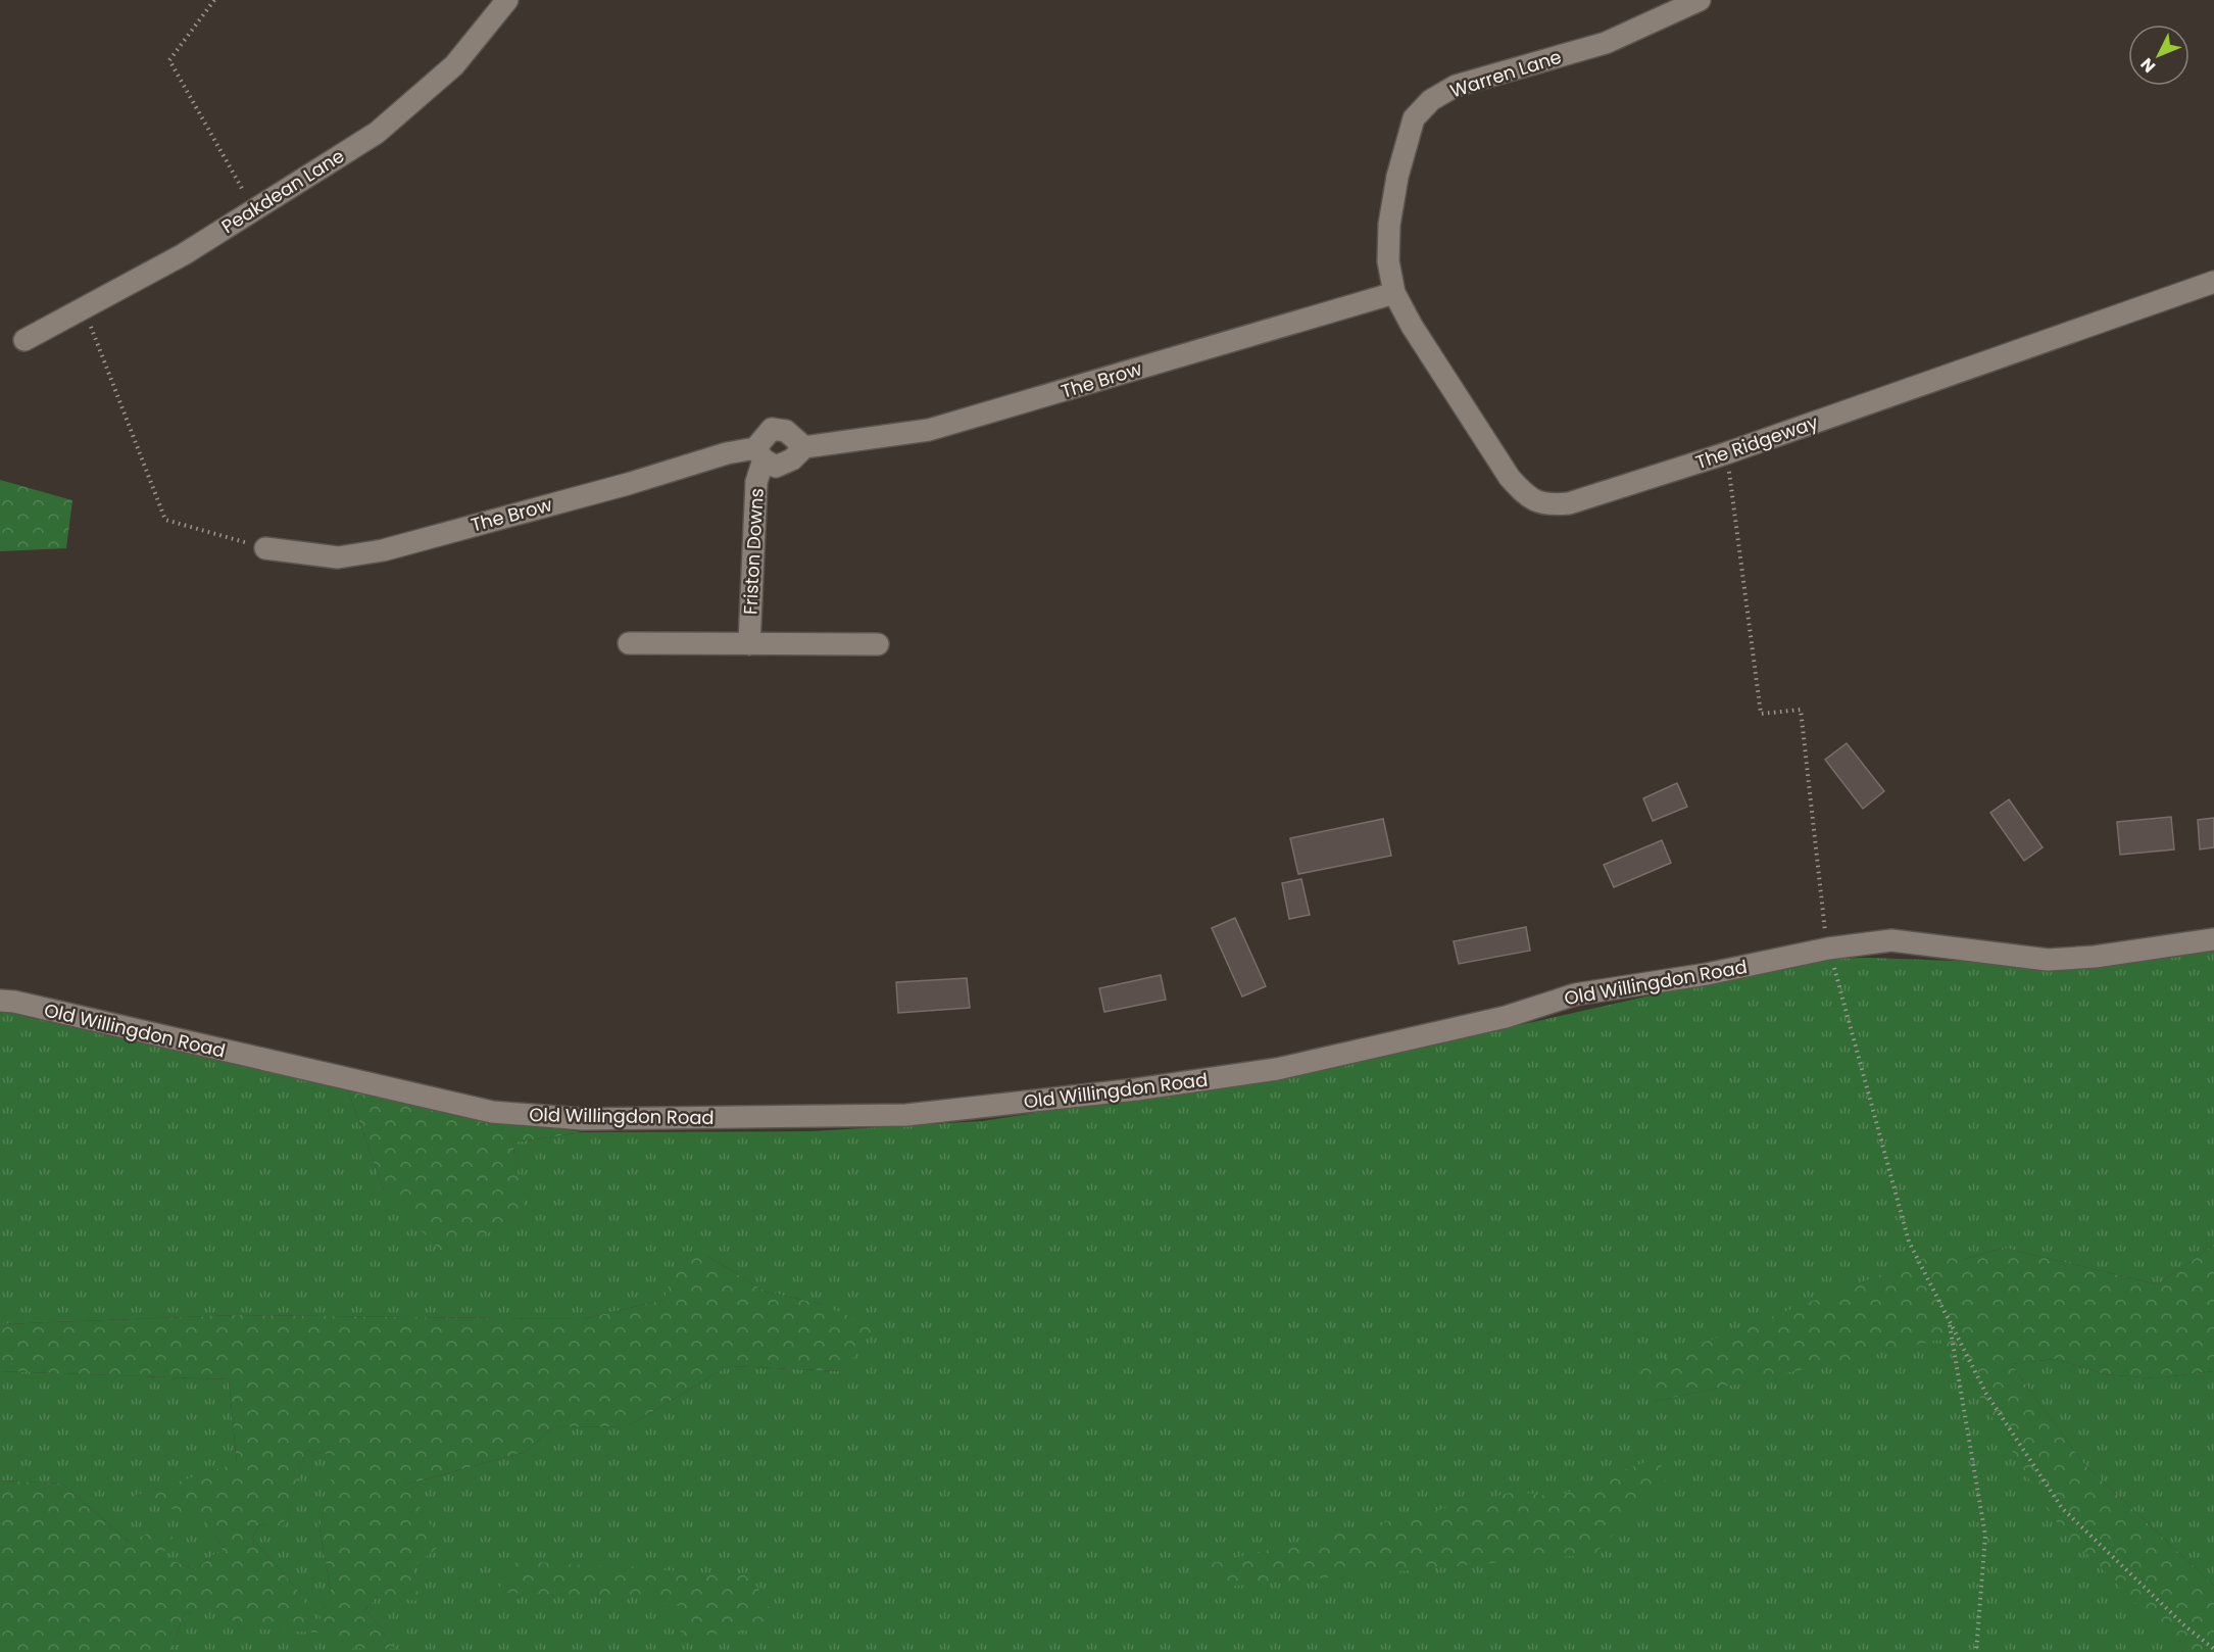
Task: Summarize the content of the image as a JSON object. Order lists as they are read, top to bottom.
{
  "streets": {
    "street": [
      "Warren Lane",
      "Peakdean Lane",
      "The Brow",
      "The Ridgeway",
      "Friston Downs",
      "Old Willingdon Road"
    ]
  },
  "crossings": [
    ["Warren Lane", "The Brow"],
    ["Warren Lane", "The Ridgeway"],
    ["The Brow", "The Ridgeway"],
    ["The Brow", "Friston Downs"]
  ],
  "north": "bottom left"
}
